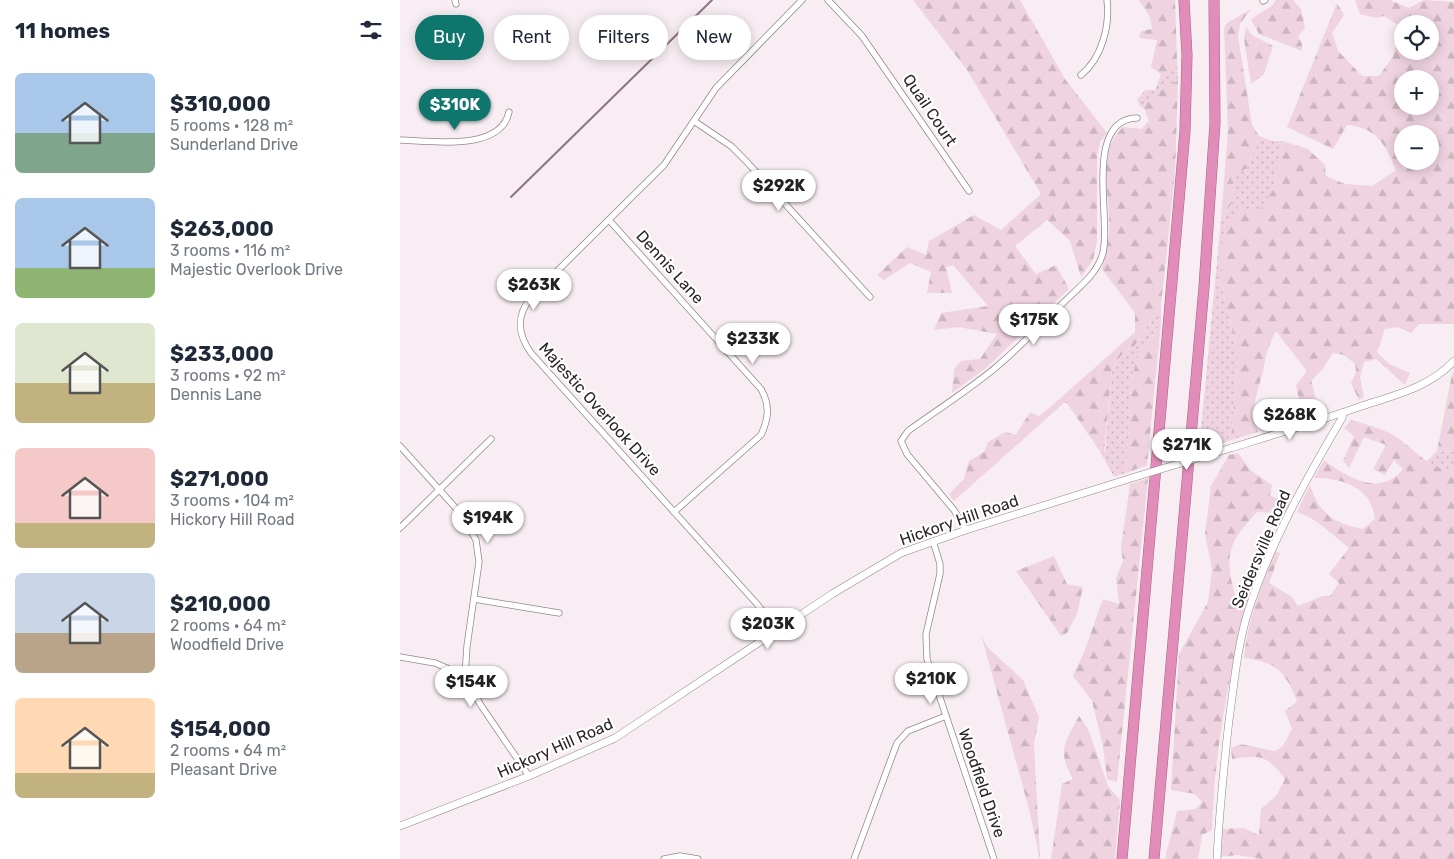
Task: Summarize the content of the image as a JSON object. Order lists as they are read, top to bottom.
{
  "streets": {
    "street": [
      "Quail Court",
      "Dennis Lane",
      "Majestic Overlook Drive",
      "Hickory Hill Road",
      "Seidersville Road",
      "Woodfield Drive"
    ]
  },
  "crossings": [
    ["Dennis Lane", "Majestic Overlook Drive"],
    ["Majestic Overlook Drive", "Hickory Hill Road"],
    ["Hickory Hill Road", "Seidersville Road"],
    ["Hickory Hill Road", "Woodfield Drive"]
  ],
  "page": {
    "heading": "11 homes",
    "map_buttons": ["+", "−"],
    "chip": [
      "Buy",
      "Rent",
      "Filters",
      "New"
    ],
    "list": [
      {
        "name": "$310,000",
        "note": "5 rooms · 128 m² · Sunderland Drive"
      },
      {
        "name": "$263,000",
        "note": "3 rooms · 116 m² · Majestic Overlook Drive"
      },
      {
        "name": "$233,000",
        "note": "3 rooms · 92 m² · Dennis Lane"
      },
      {
        "name": "$271,000",
        "note": "3 rooms · 104 m² · Hickory Hill Road"
      },
      {
        "name": "$210,000",
        "note": "2 rooms · 64 m² · Woodfield Drive"
      },
      {
        "name": "$154,000",
        "note": "2 rooms · 64 m² · Pleasant Drive"
      }
    ],
    "price": [
      "$310K",
      "$292K",
      "$263K",
      "$175K",
      "$233K",
      "$268K",
      "$271K",
      "$194K",
      "$203K",
      "$210K",
      "$154K"
    ]
  }
}
